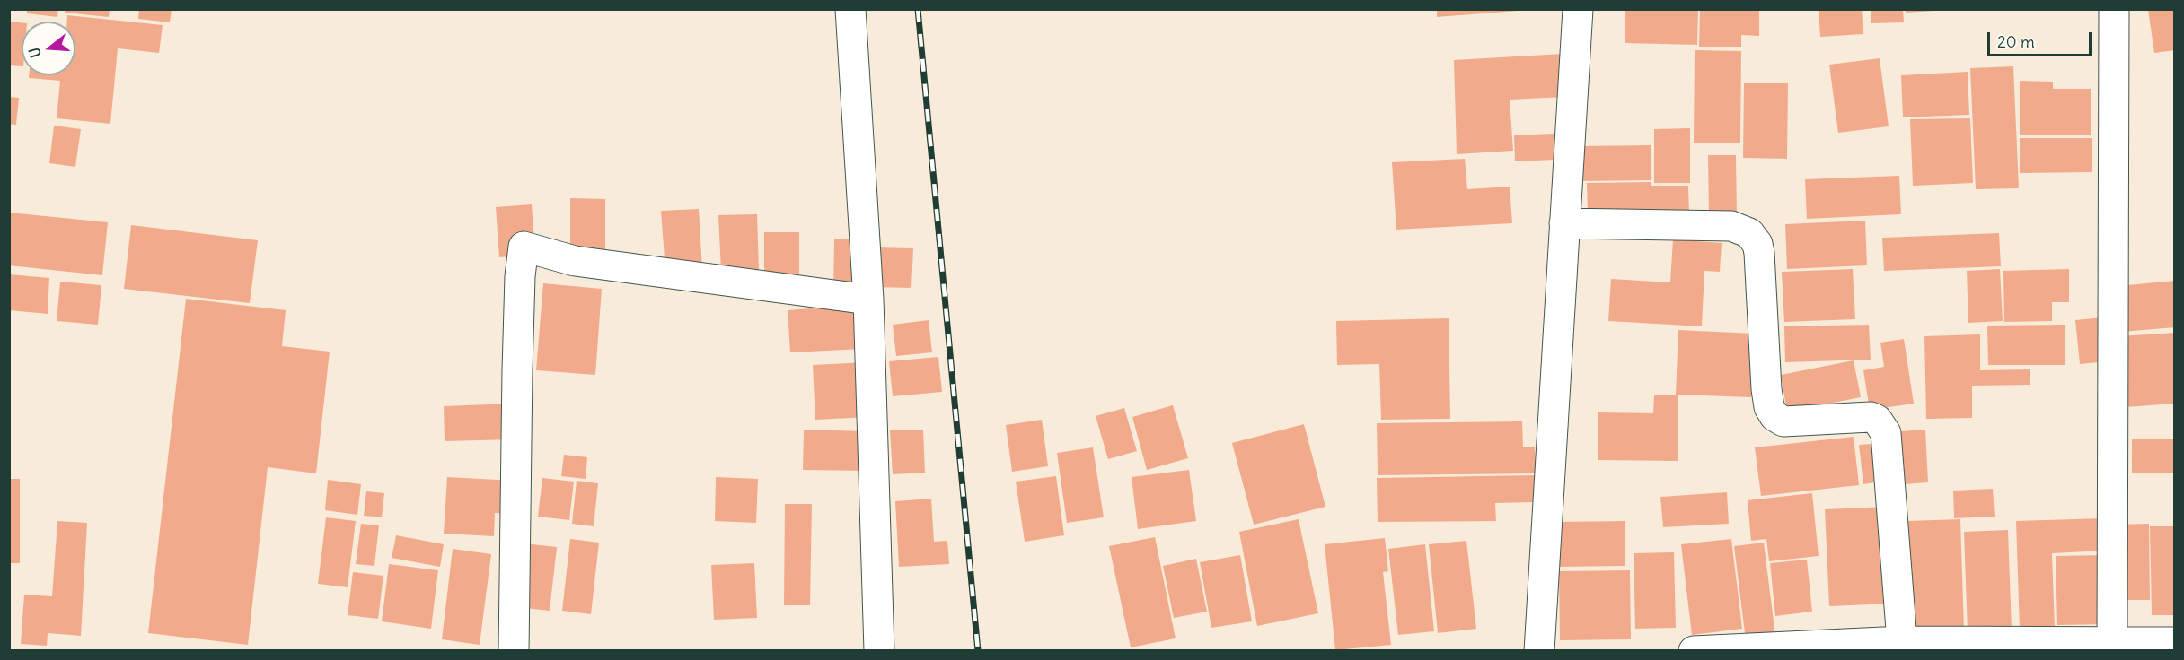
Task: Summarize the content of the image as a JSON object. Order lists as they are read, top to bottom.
{
  "scale_bar": "20 m",
  "north": "left"
}
